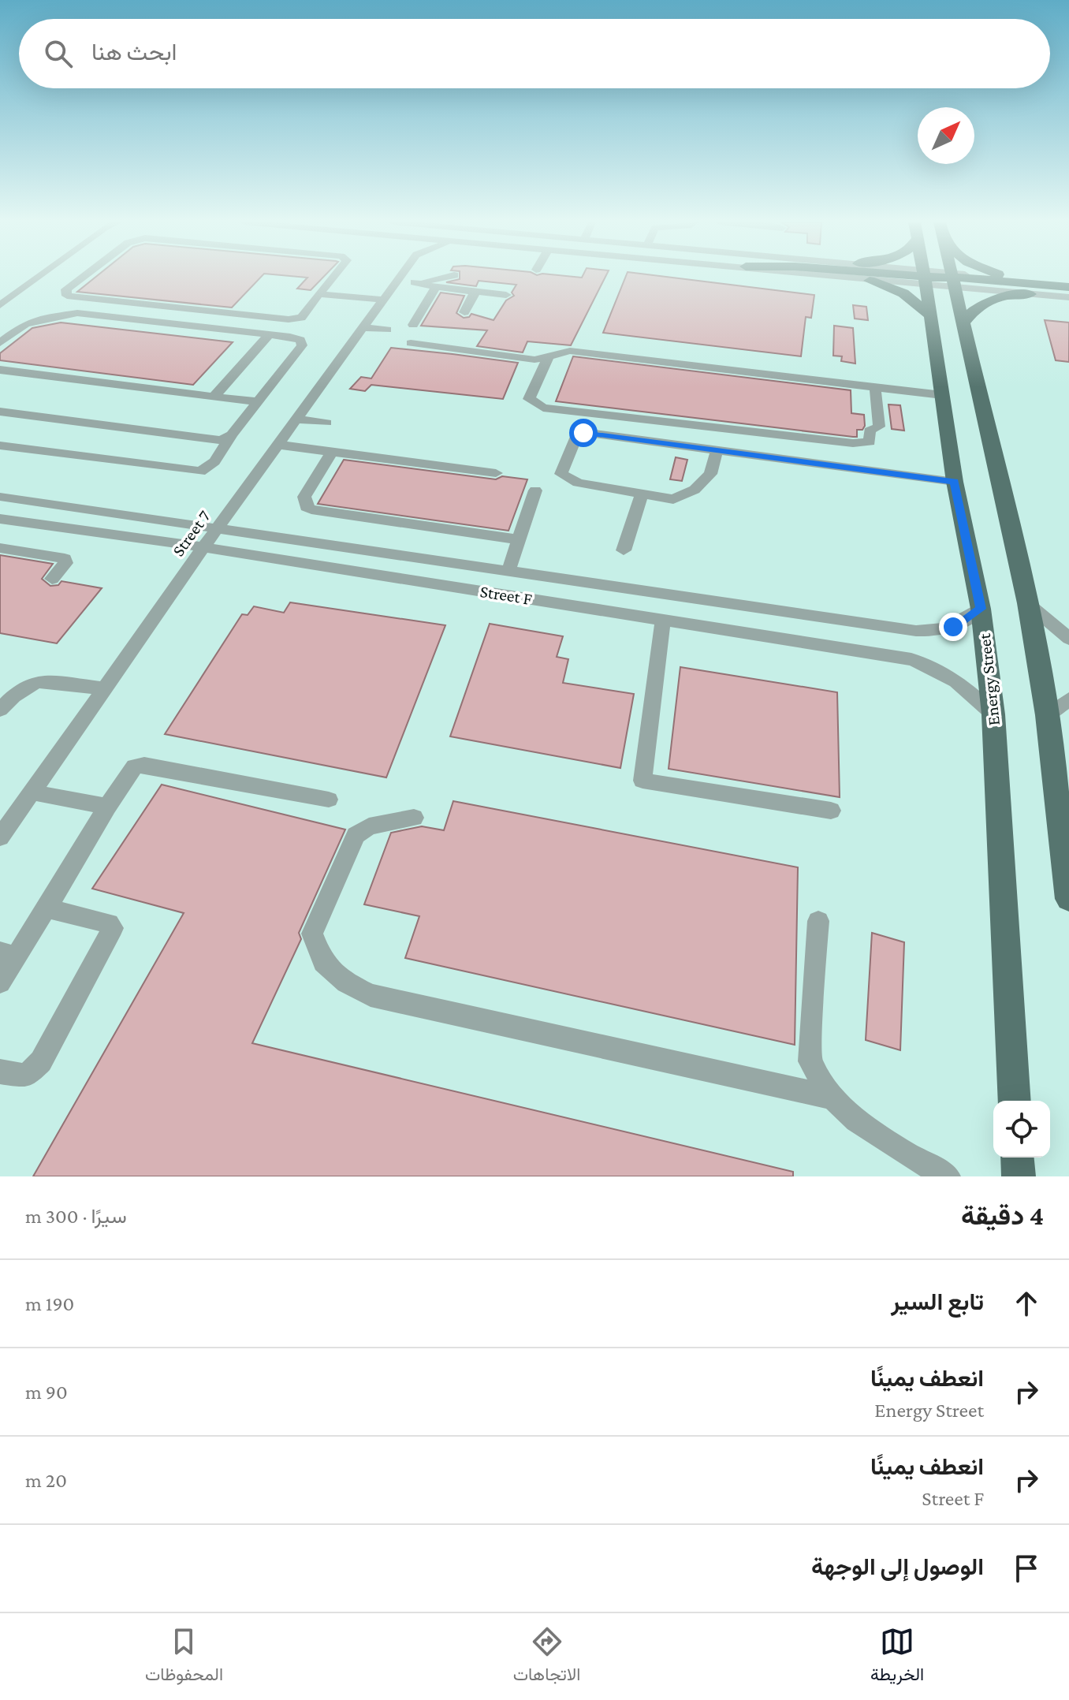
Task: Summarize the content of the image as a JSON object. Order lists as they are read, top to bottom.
{
  "streets": {
    "main road": ["Energy Street"],
    "street": ["Street 7", "Street F"]
  },
  "crossings": [
    ["Street 7", "Street F"],
    ["Street F", "Energy Street"]
  ],
  "north": "top right",
  "page": {
    "search": "ابحث هنا",
    "heading": ["4 دقيقة", "سيرًا · 300 m"],
    "list": [
      ["تابع السير", "190 m"],
      ["انعطف يمينًا", "Energy Street", "90 m"],
      ["انعطف يمينًا", "Street F", "20 m"],
      "الوصول إلى الوجهة"
    ],
    "nav": ["الخريطة", "الاتجاهات", "المحفوظات"]
  }
}
